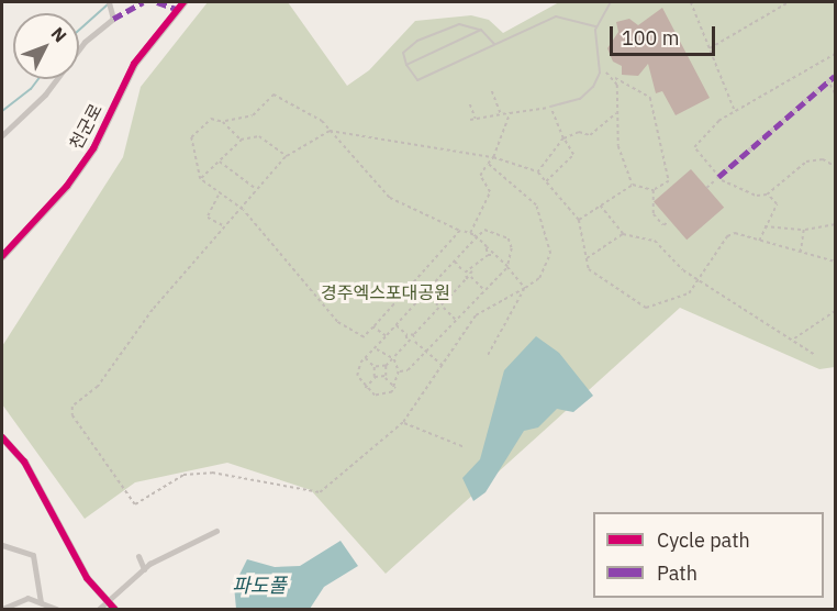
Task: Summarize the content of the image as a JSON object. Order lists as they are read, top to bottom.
{
  "streets": {
    "street": ["천군로"]
  },
  "water": ["파도풀"],
  "parks": ["경주엑스포대공원"],
  "legend": ["Cycle path", "Path"],
  "scale_bar": "100 m",
  "north": "top right"
}
